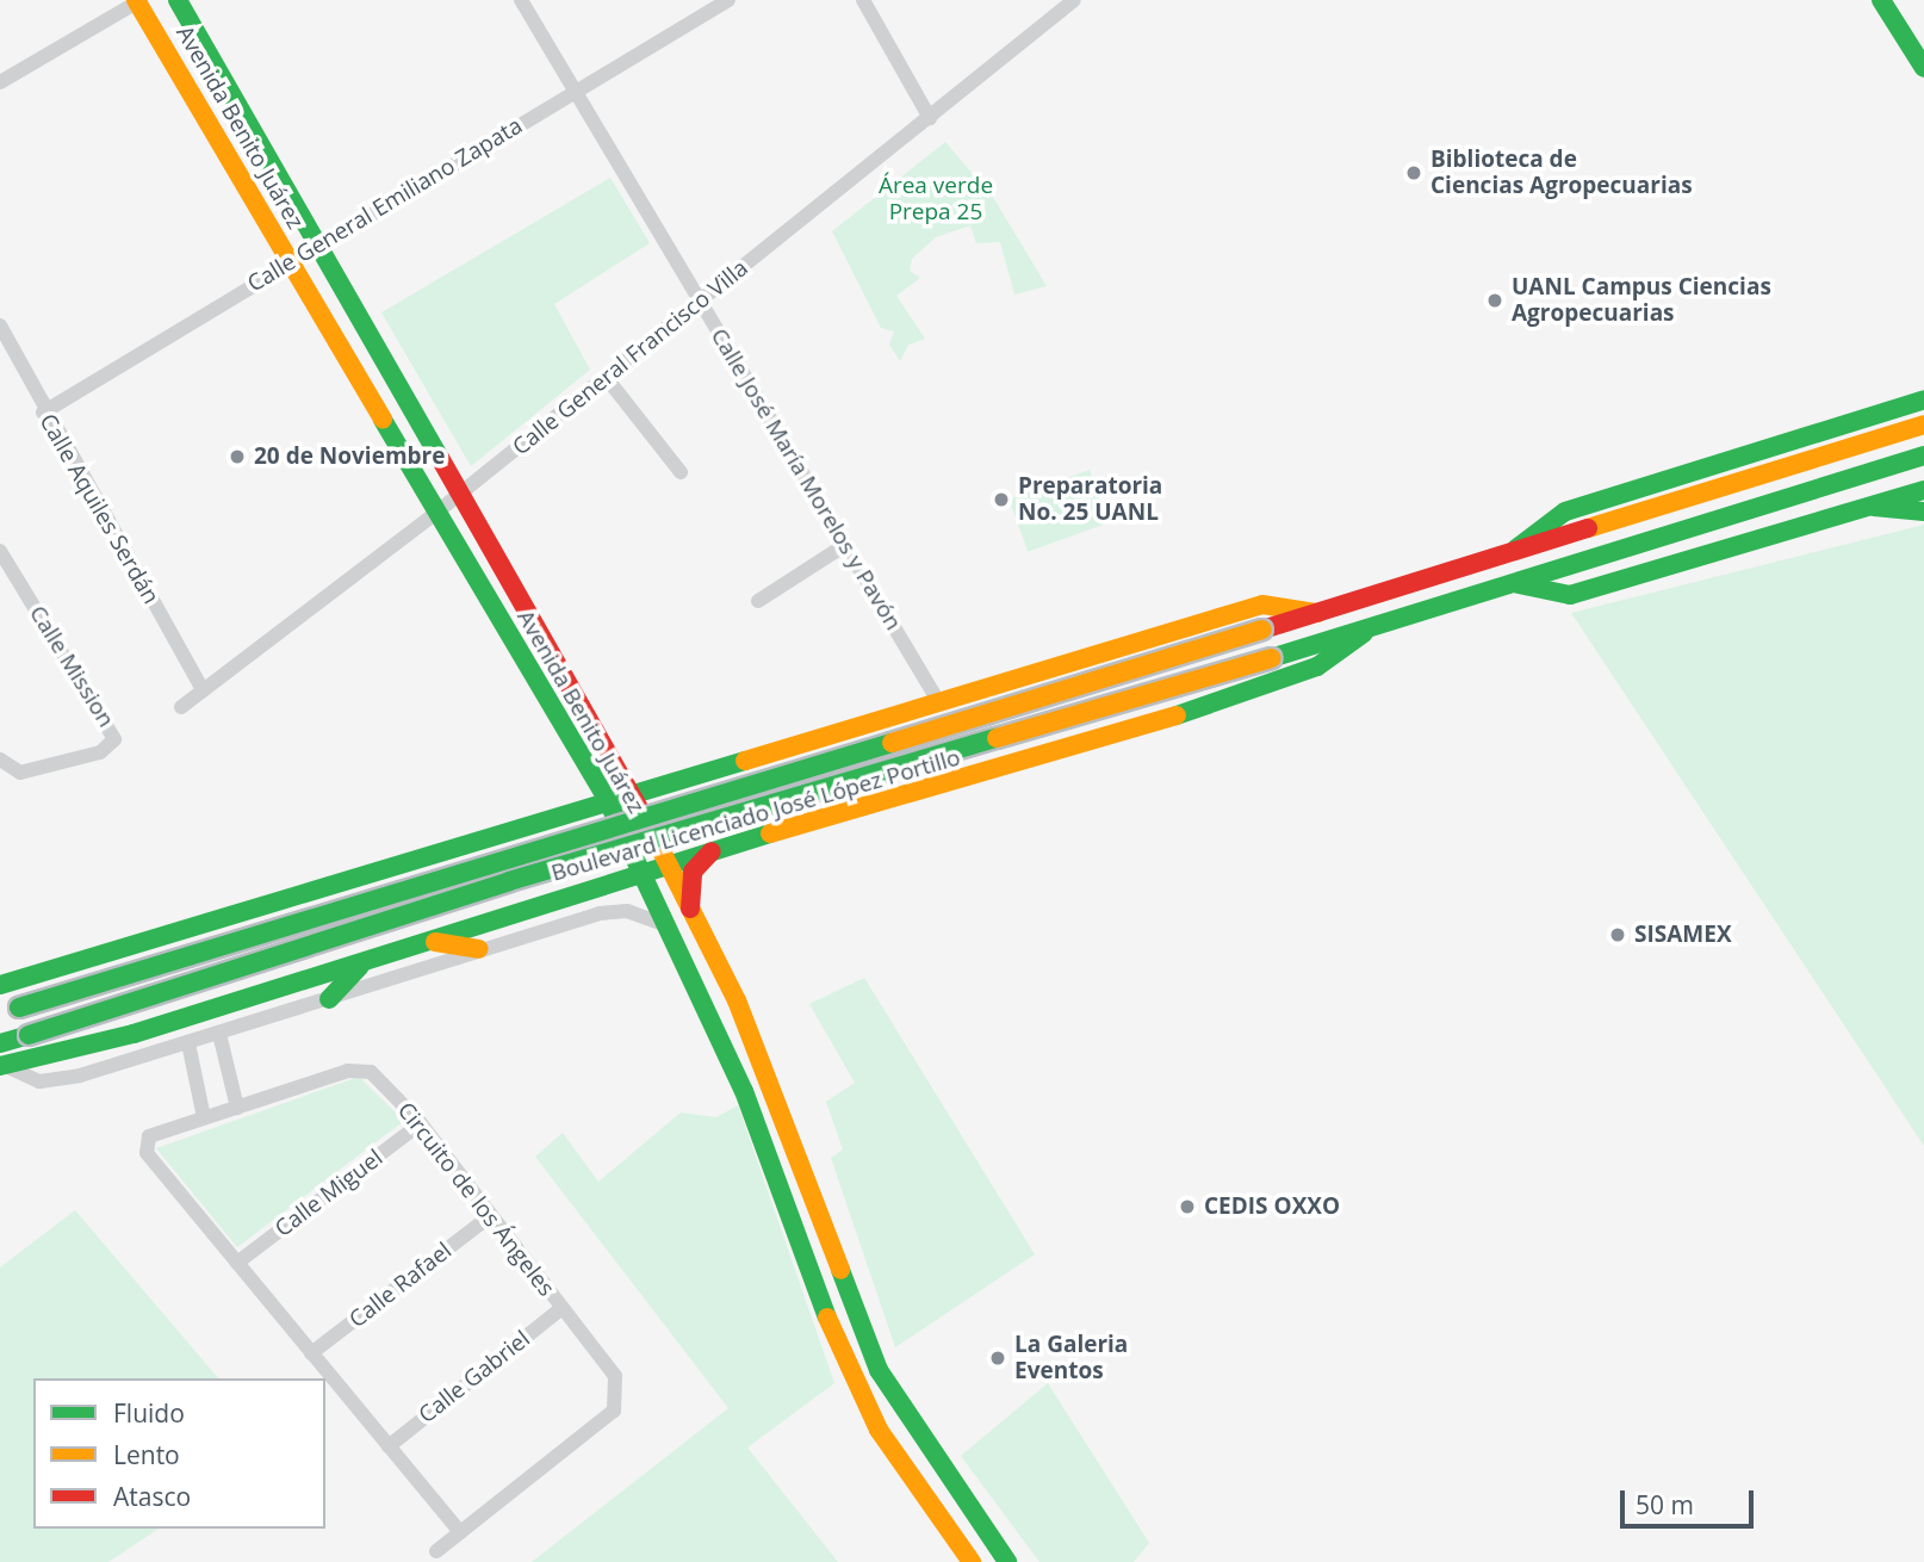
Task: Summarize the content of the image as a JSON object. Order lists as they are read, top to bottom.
{
  "streets": {
    "main road": ["Avenida Benito Juárez", "Boulevard Licenciado José López Portillo"],
    "street": [
      "Calle General Emiliano Zapata",
      "Calle General Francisco Villa",
      "Calle José María Morelos y Pavón",
      "Calle Aquiles Serdán",
      "Calle Mission",
      "Calle Miguel",
      "Circuito de los Ángeles",
      "Calle Rafael",
      "Calle Gabriel"
    ]
  },
  "crossings": [
    ["Avenida Benito Juárez", "Calle General Emiliano Zapata"],
    ["Avenida Benito Juárez", "Calle General Francisco Villa"],
    ["Avenida Benito Juárez", "Boulevard Licenciado José López Portillo"],
    ["Calle General Emiliano Zapata", "Calle José María Morelos y Pavón"],
    ["Calle General Emiliano Zapata", "Calle Aquiles Serdán"],
    ["Calle General Francisco Villa", "Calle José María Morelos y Pavón"],
    ["Calle General Francisco Villa", "Calle Aquiles Serdán"],
    ["Calle José María Morelos y Pavón", "Boulevard Licenciado José López Portillo"],
    ["Calle Miguel", "Circuito de los Ángeles"],
    ["Circuito de los Ángeles", "Calle Rafael"],
    ["Circuito de los Ángeles", "Calle Gabriel"]
  ],
  "parks": ["Área verde Prepa 25"],
  "places": [
    "Biblioteca de Ciencias Agropecuarias",
    "UANL Campus Ciencias Agropecuarias",
    "20 de Noviembre",
    "Preparatoria No. 25 UANL",
    "SISAMEX",
    "CEDIS OXXO",
    "La Galeria Eventos"
  ],
  "legend": ["Fluido", "Lento", "Atasco"],
  "scale_bar": "50 m"
}
